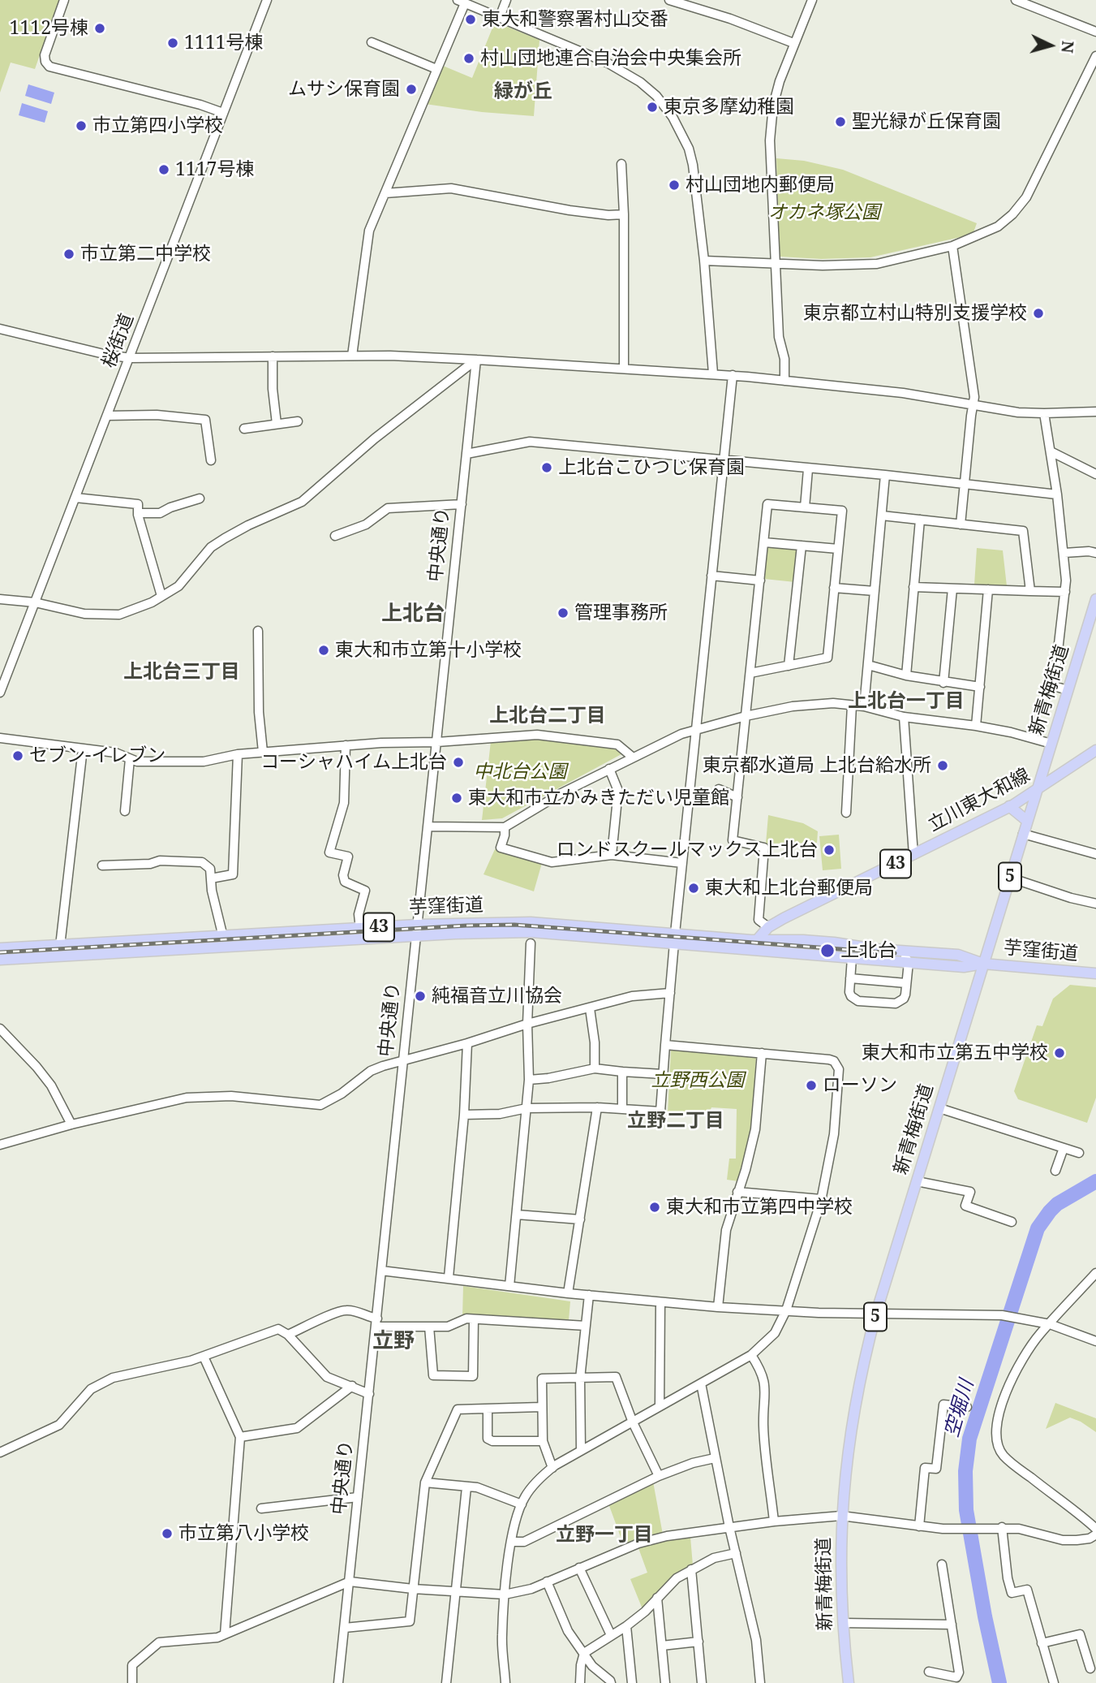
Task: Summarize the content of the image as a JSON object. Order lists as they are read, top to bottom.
{
  "streets": {
    "main road": [
      "新青梅街道",
      "立川東大和線",
      "43",
      "5",
      "芋窪街道"
    ],
    "street": ["桜街道", "中央通り"]
  },
  "crossings": [
    ["中央通り", "芋窪街道"],
    ["新青梅街道", "立川東大和線"],
    ["新青梅街道", "芋窪街道"],
    ["立川東大和線", "芋窪街道"]
  ],
  "districts": [
    "緑が丘",
    "上北台",
    "上北台三丁目",
    "上北台一丁目",
    "上北台二丁目",
    "立野二丁目",
    "立野",
    "立野一丁目"
  ],
  "water": ["空堀川"],
  "parks": ["オカネ塚公園", "中北台公園", "立野西公園"],
  "places": [
    "東大和警察署村山交番",
    "1112号棟",
    "1111号棟",
    "村山団地連合自治会中央集会所",
    "ムサシ保育園",
    "東京多摩幼稚園",
    "聖光緑が丘保育園",
    "市立第四小学校",
    "1117号棟",
    "村山団地内郵便局",
    "市立第二中学校",
    "東京都立村山特別支援学校",
    "上北台こひつじ保育園",
    "管理事務所",
    "東大和市立第十小学校",
    "セブン-イレブン",
    "コーシャハイム上北台",
    "東京都水道局 上北台給水所",
    "東大和市立かみきただい児童館",
    "ロンドスクールマックス上北台",
    "東大和上北台郵便局",
    "上北台",
    "純福音立川協会",
    "東大和市立第五中学校",
    "ローソン",
    "東大和市立第四中学校",
    "市立第八小学校"
  ],
  "north": "right"
}
